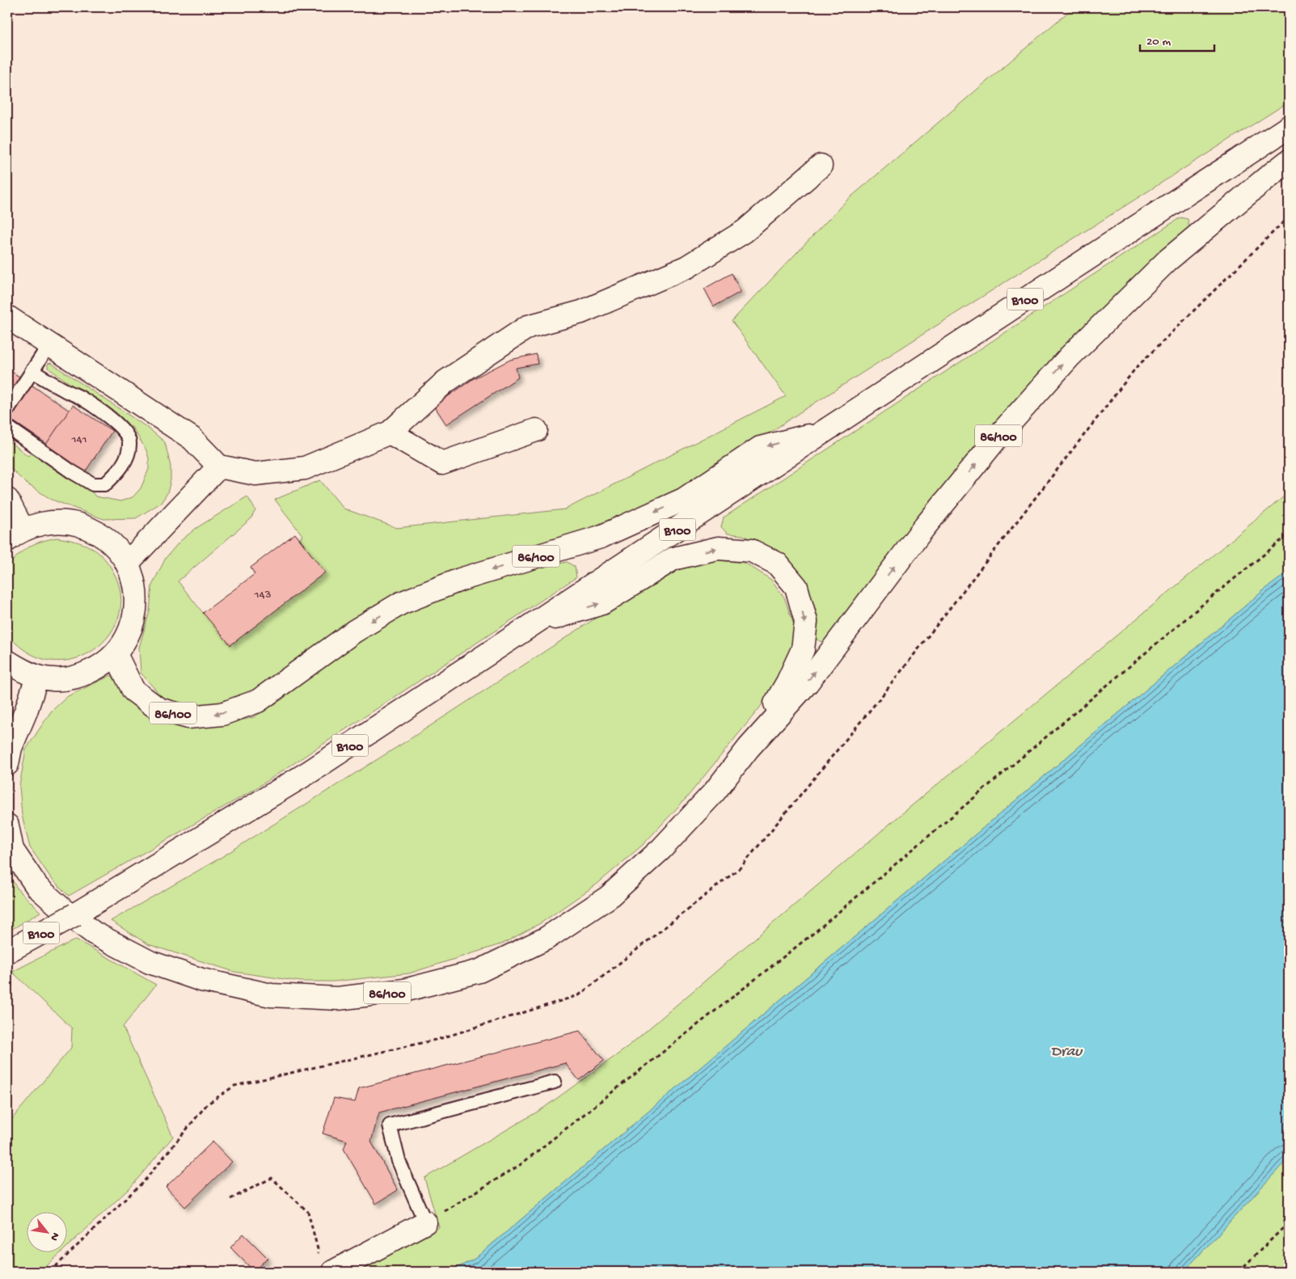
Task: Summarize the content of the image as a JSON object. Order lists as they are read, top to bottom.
{
  "streets": {
    "main road": ["B100", "86/100"]
  },
  "crossings": [
    ["B100", "86/100"]
  ],
  "water": ["Drau"],
  "house_numbers": ["141", "143"],
  "scale_bar": "20 m",
  "north": "bottom right"
}
